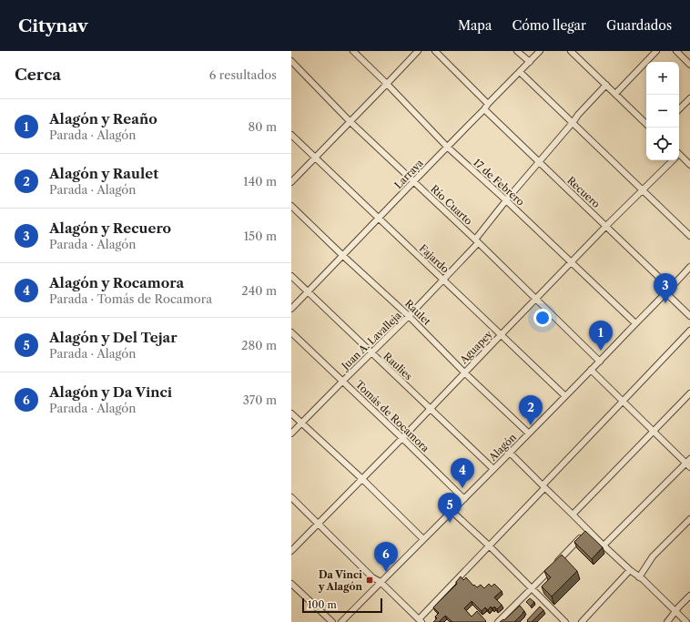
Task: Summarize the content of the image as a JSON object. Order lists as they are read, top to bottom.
{
  "streets": {
    "street": [
      "Larraya",
      "17 de Febrero",
      "Recuero",
      "Río Cuarto",
      "Fajardo",
      "Raulet",
      "Juan A. Lavalleja",
      "Aguapey",
      "Raulies",
      "Tomás de Rocamora",
      "Alagón"
    ]
  },
  "crossings": [
    ["Larraya", "17 de Febrero"],
    ["Larraya", "Recuero"],
    ["Larraya", "Río Cuarto"],
    ["Larraya", "Fajardo"],
    ["Larraya", "Raulet"],
    ["Larraya", "Raulies"],
    ["17 de Febrero", "Juan A. Lavalleja"],
    ["17 de Febrero", "Aguapey"],
    ["17 de Febrero", "Alagón"],
    ["Recuero", "Juan A. Lavalleja"],
    ["Recuero", "Aguapey"],
    ["Recuero", "Alagón"],
    ["Río Cuarto", "Juan A. Lavalleja"],
    ["Río Cuarto", "Aguapey"],
    ["Río Cuarto", "Alagón"],
    ["Fajardo", "Juan A. Lavalleja"],
    ["Fajardo", "Aguapey"],
    ["Fajardo", "Alagón"],
    ["Raulet", "Juan A. Lavalleja"],
    ["Raulet", "Aguapey"],
    ["Raulet", "Alagón"],
    ["Juan A. Lavalleja", "Raulies"],
    ["Juan A. Lavalleja", "Tomás de Rocamora"],
    ["Aguapey", "Raulies"],
    ["Aguapey", "Tomás de Rocamora"],
    ["Raulies", "Alagón"],
    ["Tomás de Rocamora", "Alagón"]
  ],
  "places": {
    "transit": ["Da Vinci y Alagón"]
  },
  "scale_bar": "100 m",
  "page": {
    "header": "Citynav",
    "nav": ["Mapa", "Cómo llegar", "Guardados"],
    "heading": ["Cerca", "6 resultados"],
    "map_buttons": ["+", "−"],
    "list": [
      {
        "mark": "1",
        "name": "Alagón y Reaño",
        "note": "Parada · Alagón",
        "value": "80 m"
      },
      {
        "mark": "2",
        "name": "Alagón y Raulet",
        "note": "Parada · Alagón",
        "value": "140 m"
      },
      {
        "mark": "3",
        "name": "Alagón y Recuero",
        "note": "Parada · Alagón",
        "value": "150 m"
      },
      {
        "mark": "4",
        "name": "Alagón y Rocamora",
        "note": "Parada · Tomás de Rocamora",
        "value": "240 m"
      },
      {
        "mark": "5",
        "name": "Alagón y Del Tejar",
        "note": "Parada · Alagón",
        "value": "280 m"
      },
      {
        "mark": "6",
        "name": "Alagón y Da Vinci",
        "note": "Parada · Alagón",
        "value": "370 m"
      }
    ],
    "pins": [
      "3",
      "1",
      "2",
      "4",
      "5",
      "6"
    ],
    "scale": "100 m"
  }
}
